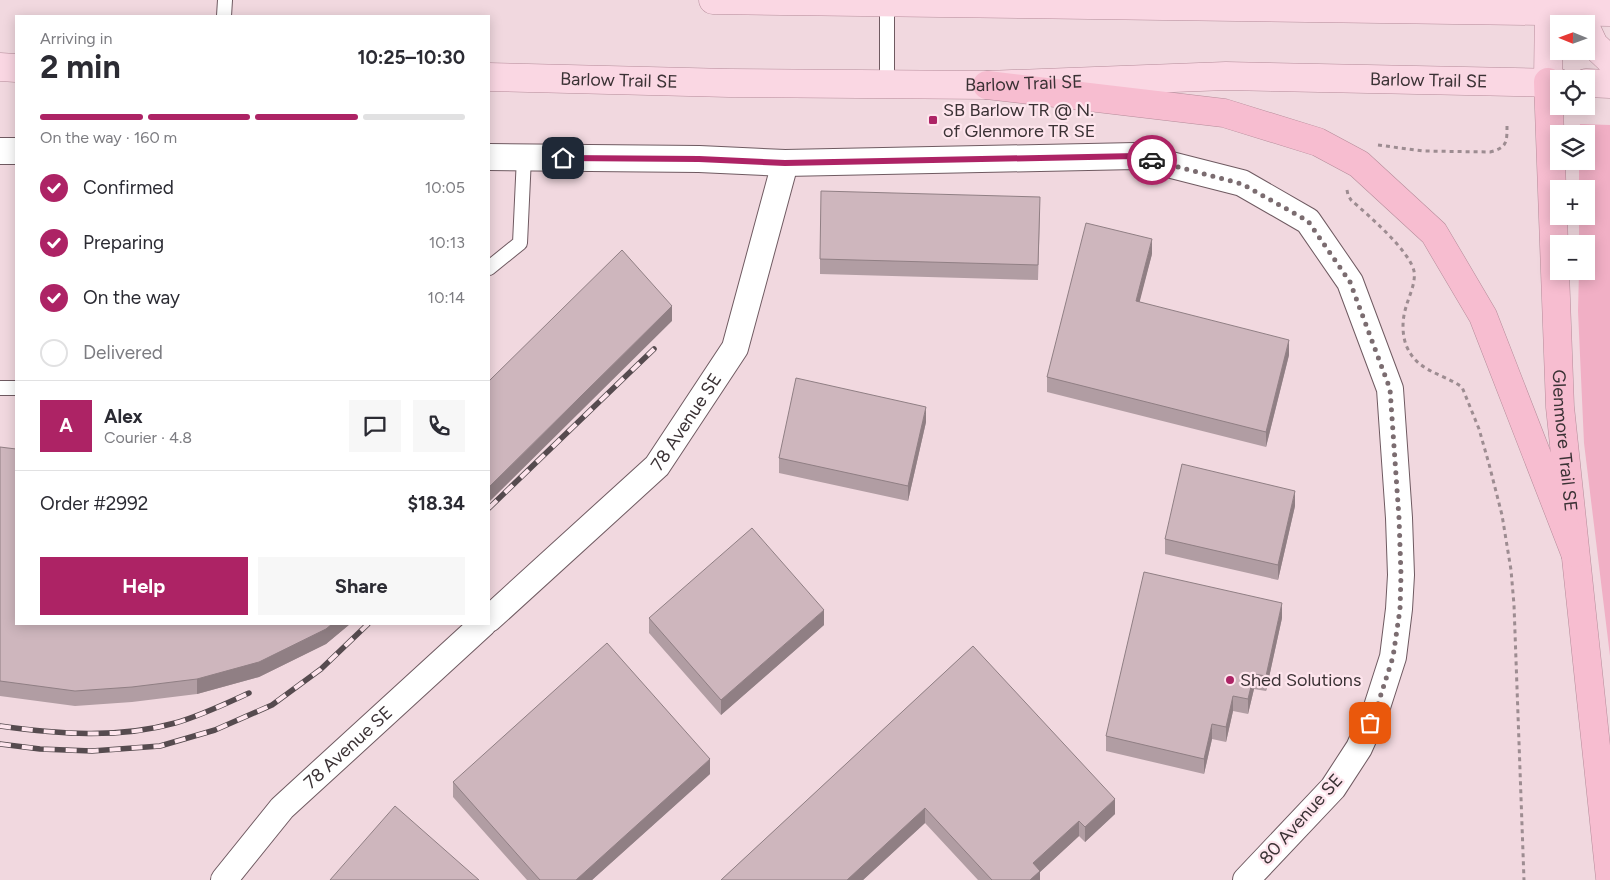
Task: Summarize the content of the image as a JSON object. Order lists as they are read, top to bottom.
{
  "streets": {
    "highway": ["Glenmore Trail SE"],
    "main road": ["Barlow Trail SE"],
    "street": ["78 Avenue SE", "80 Avenue SE"]
  },
  "crossings": [
    ["78 Avenue SE", "80 Avenue SE"]
  ],
  "places": {
    "transit": ["SB Barlow TR @ N. of Glenmore TR SE"],
    "other": ["Shed Solutions"]
  },
  "north": "left",
  "page": {
    "map_buttons": ["+", "−"],
    "heading": ["2 min", "Arriving in", "10:25–10:30"],
    "panel": [
      "Alex",
      "Courier · 4.8",
      "Order #2992",
      "$18.34"
    ],
    "bar": "On the way · 160 m",
    "list": [
      ["Confirmed", "10:05"],
      ["Preparing", "10:13"],
      ["On the way", "10:14"],
      "Delivered"
    ],
    "round": "A",
    "buttons": ["Help", "Share"]
  }
}
